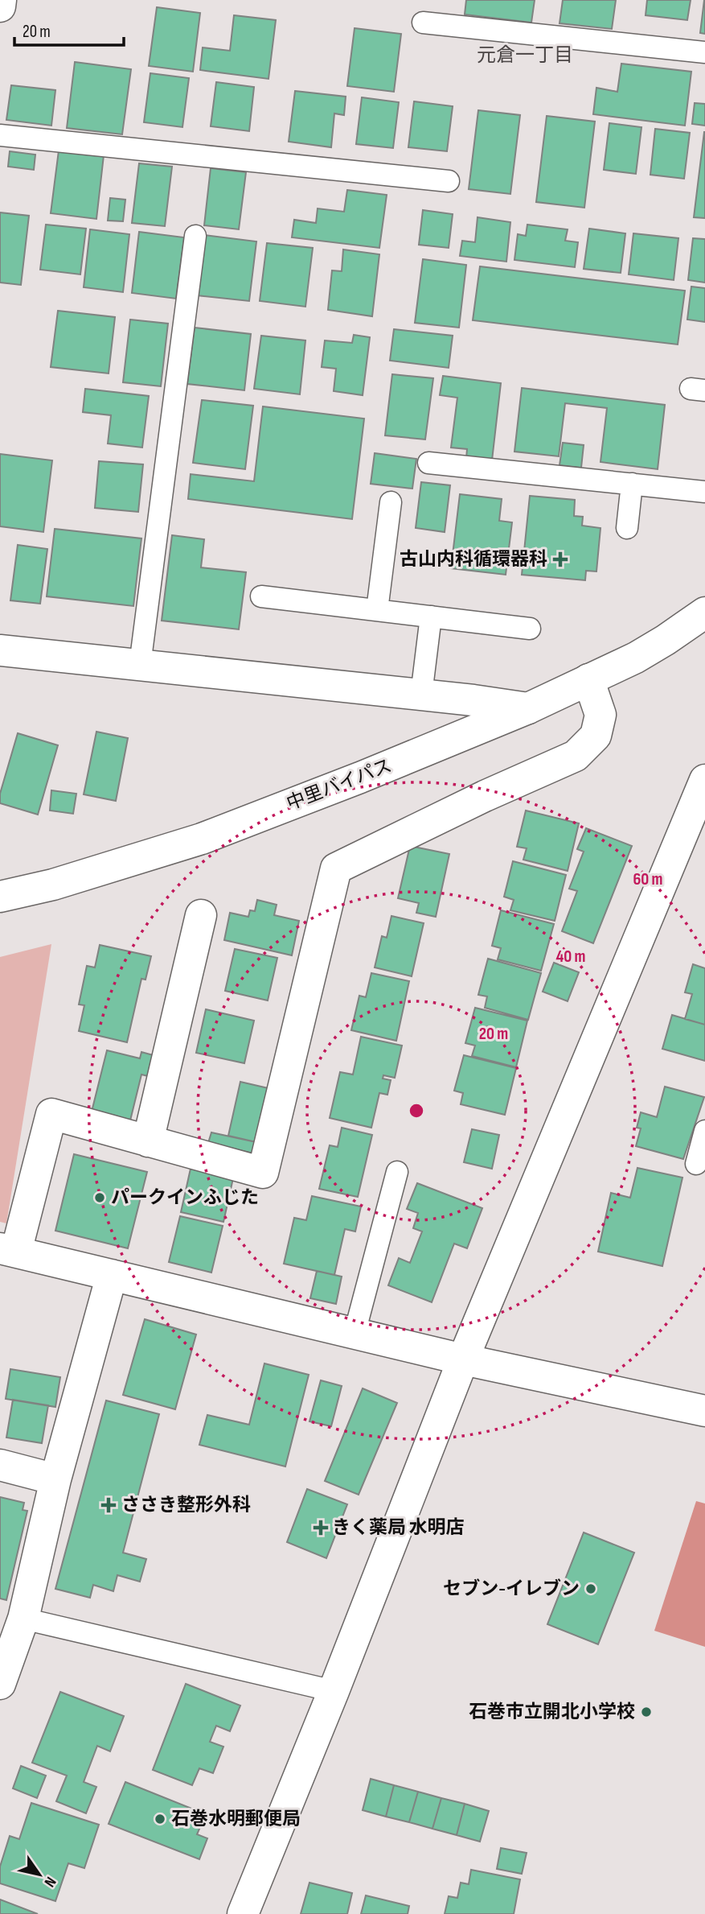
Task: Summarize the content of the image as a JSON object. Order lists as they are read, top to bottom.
{
  "streets": {
    "street": ["中里バイパス"]
  },
  "districts": ["元倉一丁目"],
  "places": {
    "health": ["古山内科循環器科", "ささき整形外科", "きく薬局 水明店"],
    "other": [
      "パークインふじた",
      "セブン-イレブン",
      "石巻市立開北小学校",
      "石巻水明郵便局"
    ]
  },
  "scale_bar": "20 m",
  "north": "bottom right",
  "rings": ["60 m", "40 m", "20 m"]
}
